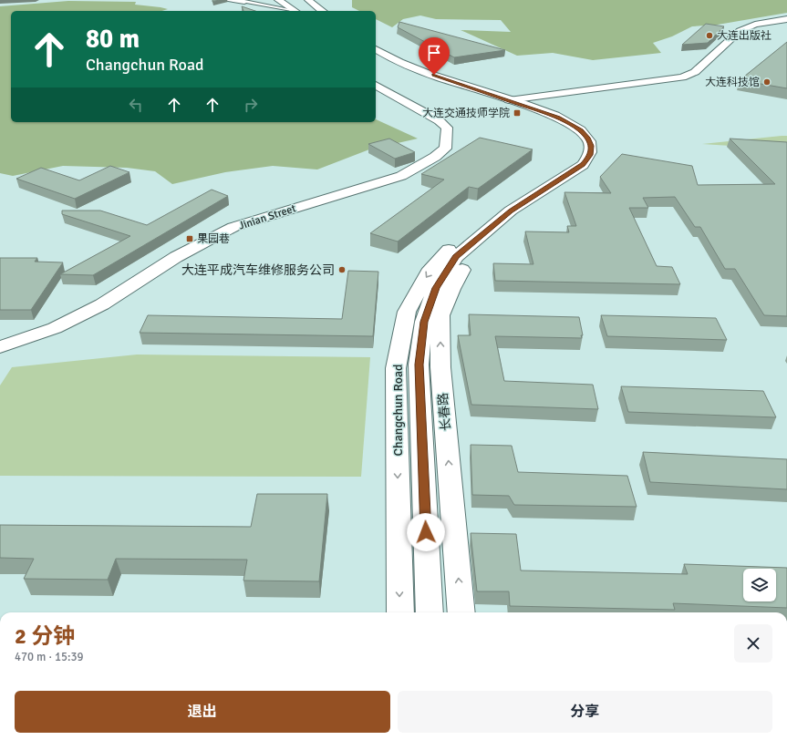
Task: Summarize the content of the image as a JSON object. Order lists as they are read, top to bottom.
{
  "streets": {
    "main road": ["Changchun Road", "长春路"],
    "street": ["Jinian Street"]
  },
  "crossings": [
    ["Changchun Road", "长春路"]
  ],
  "one_way": ["长春路"],
  "places": {
    "other": ["大连出版社", "大连科技馆", "大连平成汽车维修服务公司"],
    "transit": ["大连交通技师学院", "果园巷"]
  },
  "page": {
    "turn": ["80 m", "Changchun Road"],
    "heading": ["2 分钟", "470 m · 15:39"],
    "buttons": ["退出", "分享"]
  }
}
